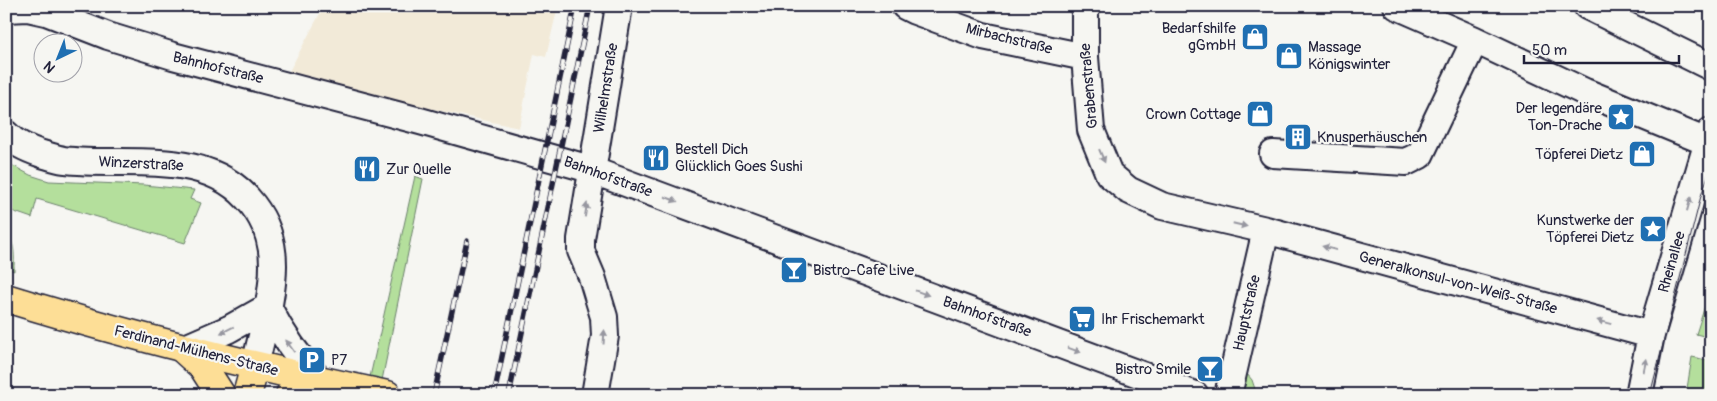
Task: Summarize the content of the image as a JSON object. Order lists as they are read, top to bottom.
{
  "streets": {
    "main road": ["Ferdinand-Mülhens-Straße"],
    "street": [
      "Mirbachstraße",
      "Bahnhofstraße",
      "Grabenstraße",
      "Wilhelmstraße",
      "Winzerstraße",
      "Rheinallee",
      "Generalkonsul-von-Weiß-Straße",
      "Hauptstraße"
    ]
  },
  "crossings": [
    ["Mirbachstraße", "Grabenstraße"],
    ["Bahnhofstraße", "Wilhelmstraße"],
    ["Grabenstraße", "Generalkonsul-von-Weiß-Straße"],
    ["Grabenstraße", "Hauptstraße"],
    ["Winzerstraße", "Ferdinand-Mülhens-Straße"],
    ["Rheinallee", "Generalkonsul-von-Weiß-Straße"],
    ["Generalkonsul-von-Weiß-Straße", "Hauptstraße"]
  ],
  "one_way": [
    "Bahnhofstraße",
    "Grabenstraße",
    "Wilhelmstraße",
    "Rheinallee"
  ],
  "places": {
    "shop": [
      "Bedarfshilfe gGmbH",
      "Massage Königswinter",
      "Crown Cottage",
      "Töpferei Dietz"
    ],
    "place": ["Der legendäre Ton-Drache", "Kunstwerke der Töpferei Dietz"],
    "building": ["Knusperhäuschen"],
    "restaurant": ["Bestell Dich Glücklich Goes Sushi", "Zur Quelle"],
    "bar": ["Bistro-Cafe Live", "Bistro Smile"],
    "supermarket": ["Ihr Frischemarkt"],
    "parking": ["P7"]
  },
  "scale_bar": "50 m",
  "north": "bottom left"
}
